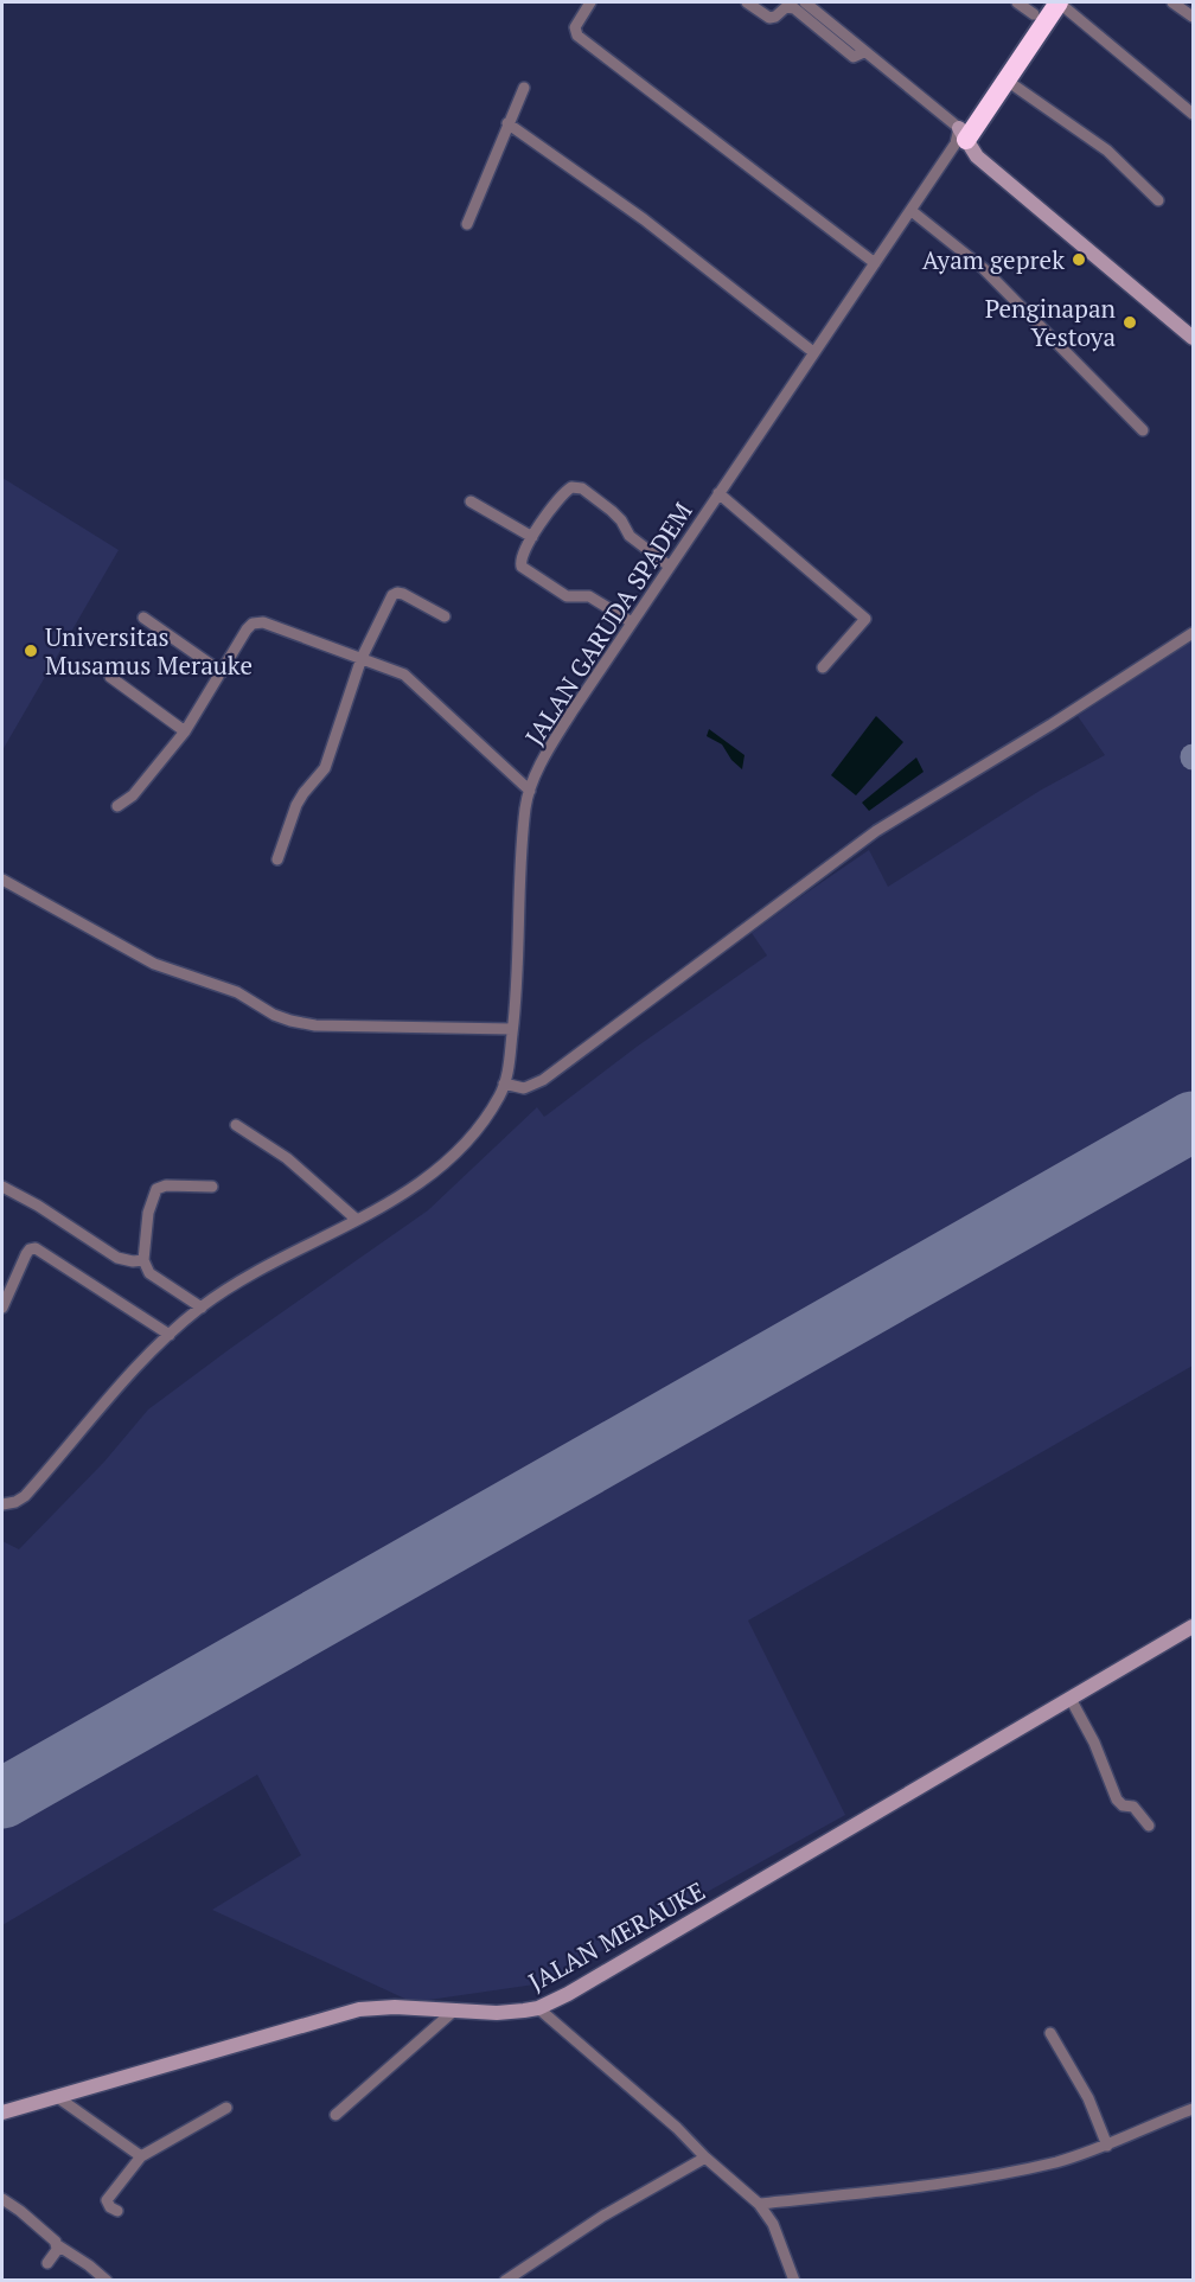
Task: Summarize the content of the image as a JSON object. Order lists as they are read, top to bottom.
{
  "streets": {
    "street": ["JALAN GARUDA SPADEM", "JALAN MERAUKE"]
  },
  "places": ["Ayam geprek", "Penginapan Yestoya", "Universitas Musamus Merauke"]
}
